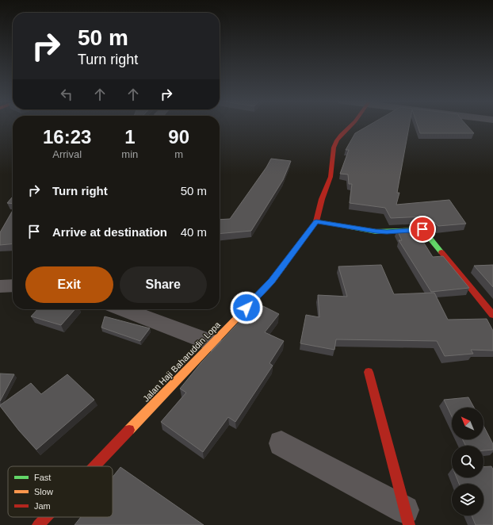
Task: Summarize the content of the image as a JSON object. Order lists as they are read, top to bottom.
{
  "streets": {
    "street": ["Jalan Haji Baharuddin Lopa"]
  },
  "legend": ["Fast", "Slow", "Jam"],
  "north": "top left",
  "page": {
    "turn": ["50 m", "Turn right"],
    "eta": [
      "16:23",
      "Arrival",
      "1",
      "min",
      "90",
      "m"
    ],
    "list": [
      {
        "name": "Turn right",
        "value": "50 m"
      },
      {
        "name": "Arrive at destination",
        "value": "40 m"
      }
    ],
    "buttons": ["Exit", "Share"]
  }
}
